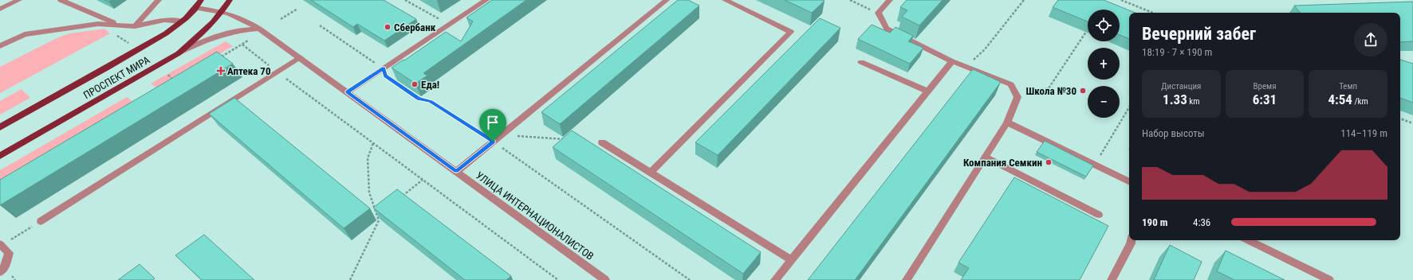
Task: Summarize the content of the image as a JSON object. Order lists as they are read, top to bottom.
{
  "streets": {
    "main road": ["ПРОСПЕКТ МИРА"],
    "street": ["УЛИЦА ИНТЕРНАЦИОНАЛИСТОВ"]
  },
  "crossings": [
    ["ПРОСПЕКТ МИРА", "УЛИЦА ИНТЕРНАЦИОНАЛИСТОВ"]
  ],
  "places": {
    "other": [
      "Сбербанк",
      "Еда!",
      "Школа №30",
      "Компания Семкин"
    ],
    "health": ["Аптека 70"]
  },
  "page": {
    "map_buttons": ["+", "−"],
    "heading": ["Вечерний забег", "18:19 · 7 × 190 m"],
    "stats": [
      ["Дистанция", "1.33 km"],
      ["Время", "6:31"],
      ["Темп", "4:54 /km"]
    ],
    "chart": ["Набор высоты", "114–119 m"],
    "list": [
      {
        "name": "190 m",
        "note": "4:36"
      }
    ]
  }
}
